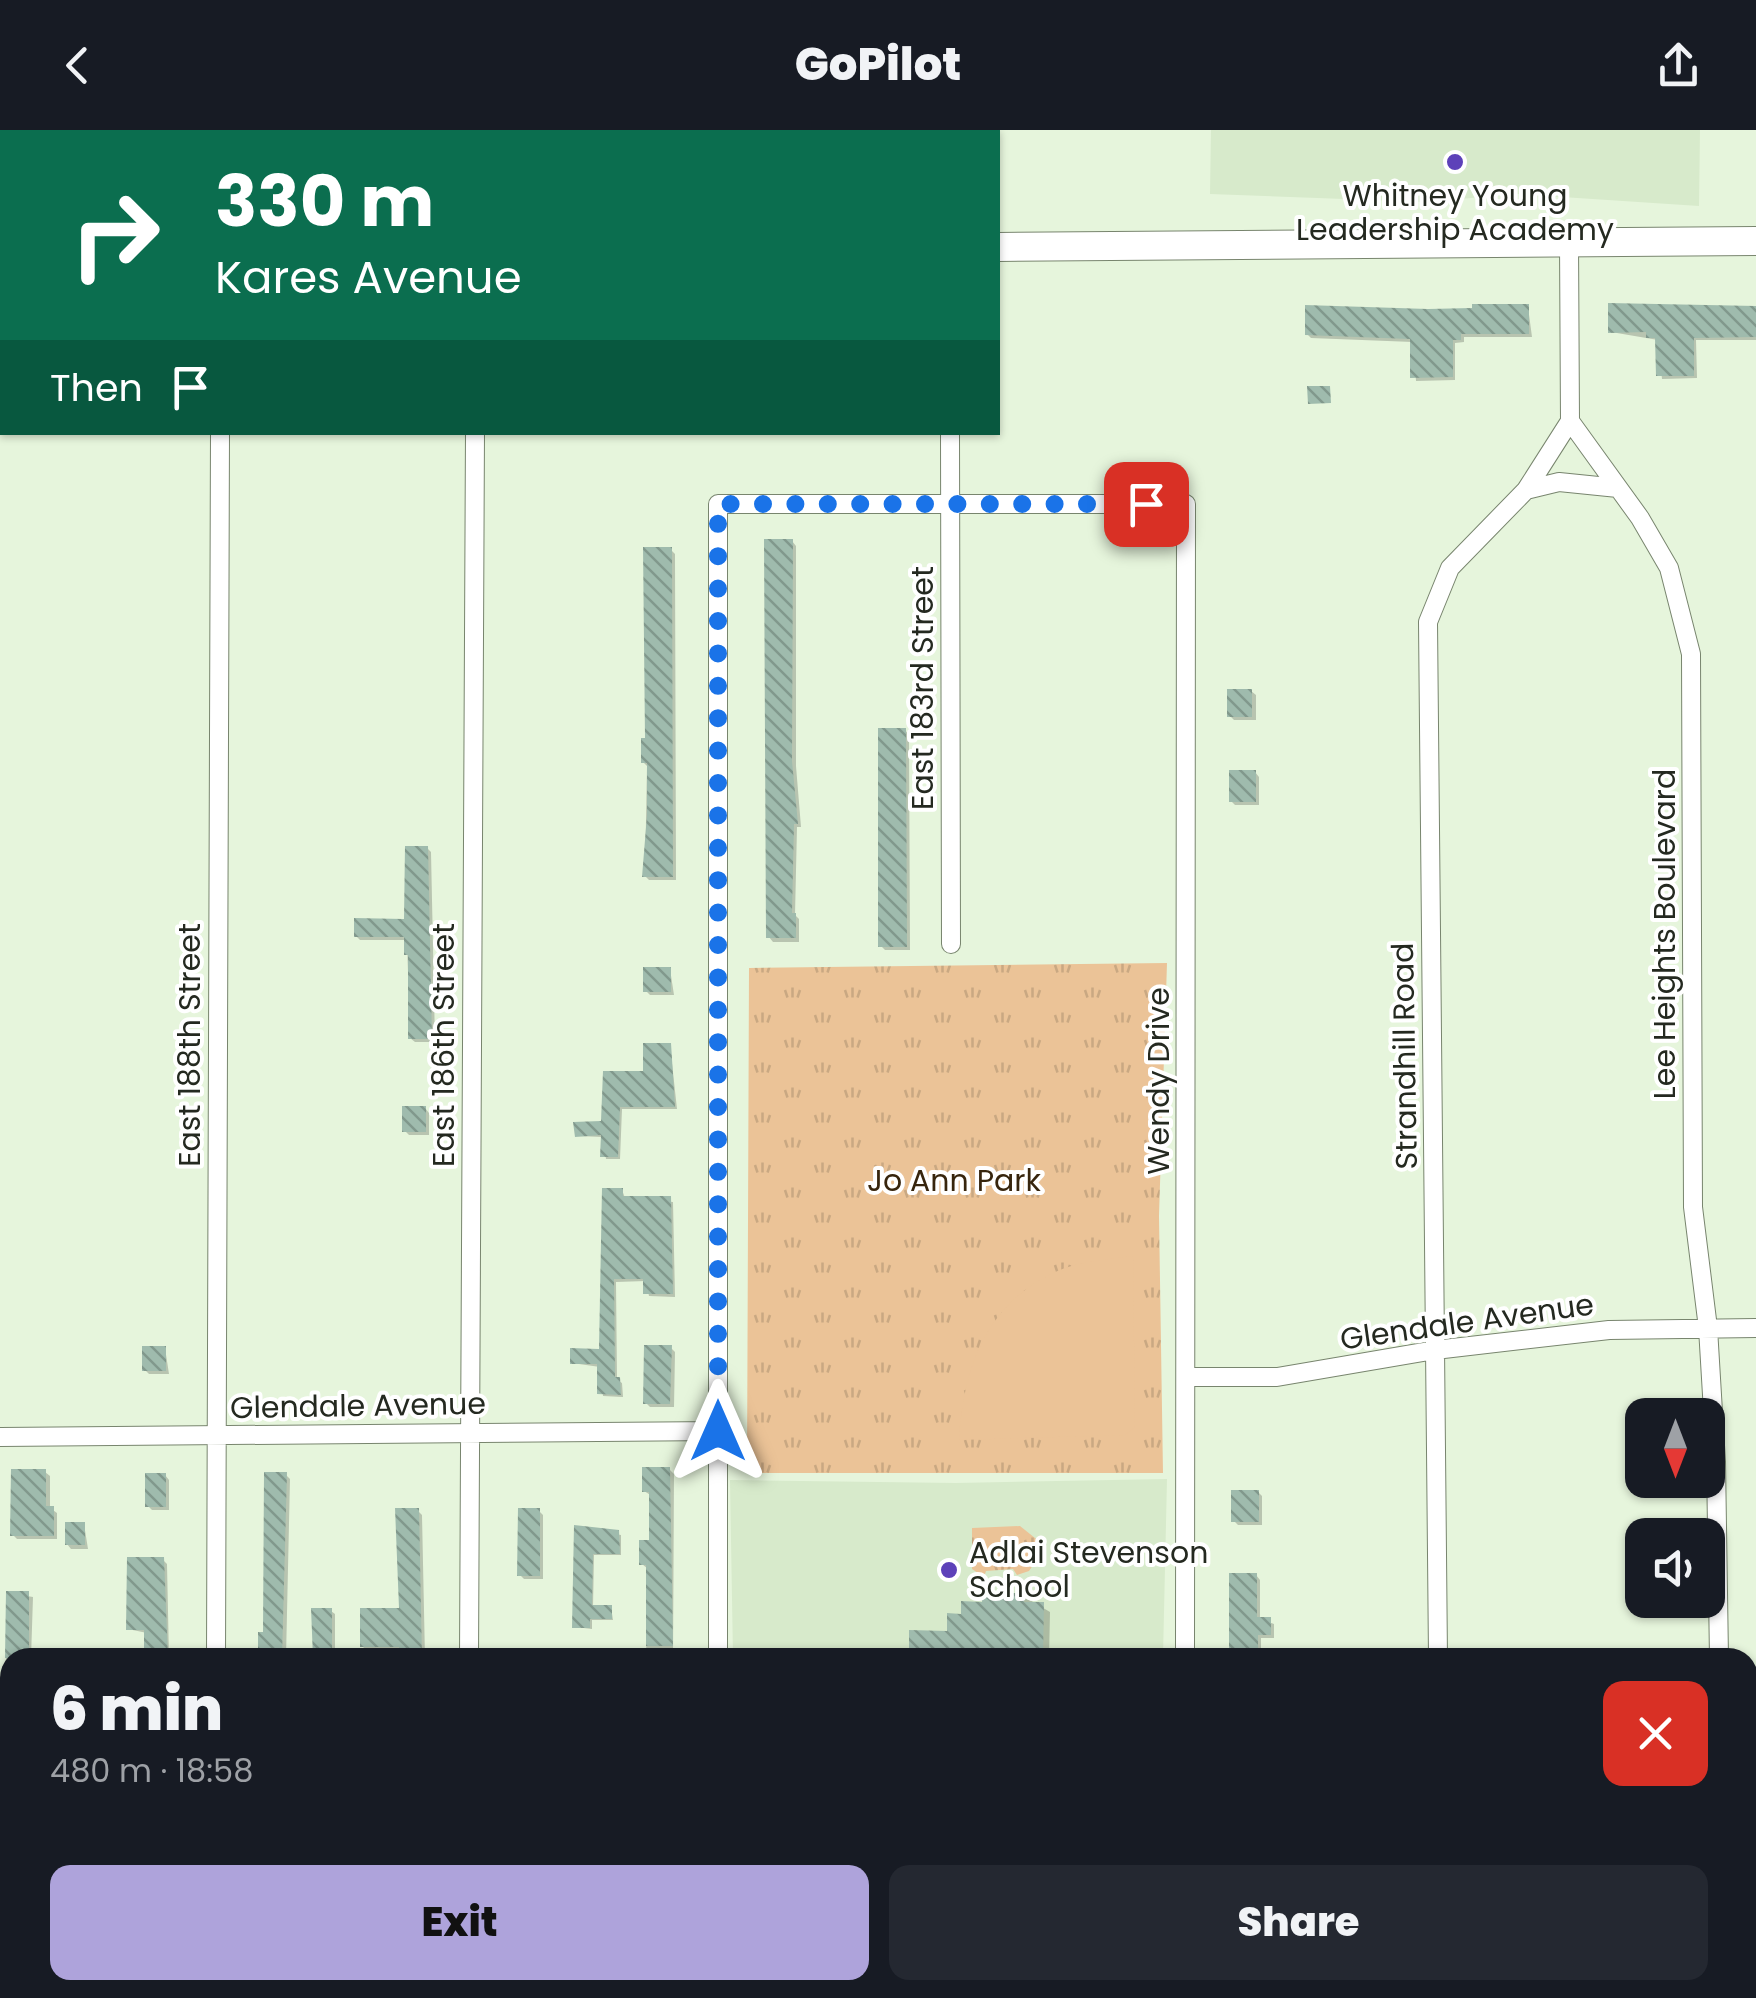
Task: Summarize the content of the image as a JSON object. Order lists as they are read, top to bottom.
{
  "streets": {
    "street": [
      "East 183rd Street",
      "Lee Heights Boulevard",
      "East 188th Street",
      "East 186th Street",
      "Strandhill Road",
      "Wendy Drive",
      "Glendale Avenue"
    ]
  },
  "crossings": [
    ["East 183rd Street", "Wendy Drive"],
    ["Lee Heights Boulevard", "Strandhill Road"],
    ["Lee Heights Boulevard", "Glendale Avenue"],
    ["East 188th Street", "Glendale Avenue"],
    ["East 186th Street", "Glendale Avenue"],
    ["Strandhill Road", "Glendale Avenue"],
    ["Wendy Drive", "Glendale Avenue"]
  ],
  "parks": ["Jo Ann Park"],
  "places": ["Whitney Young Leadership Academy", "Adlai Stevenson School"],
  "north": "bottom",
  "page": {
    "header": "GoPilot",
    "turn": ["330 m", "Kares Avenue"],
    "then": "Then",
    "heading": ["6 min", "480 m · 18:58"],
    "buttons": ["Exit", "Share"]
  }
}
